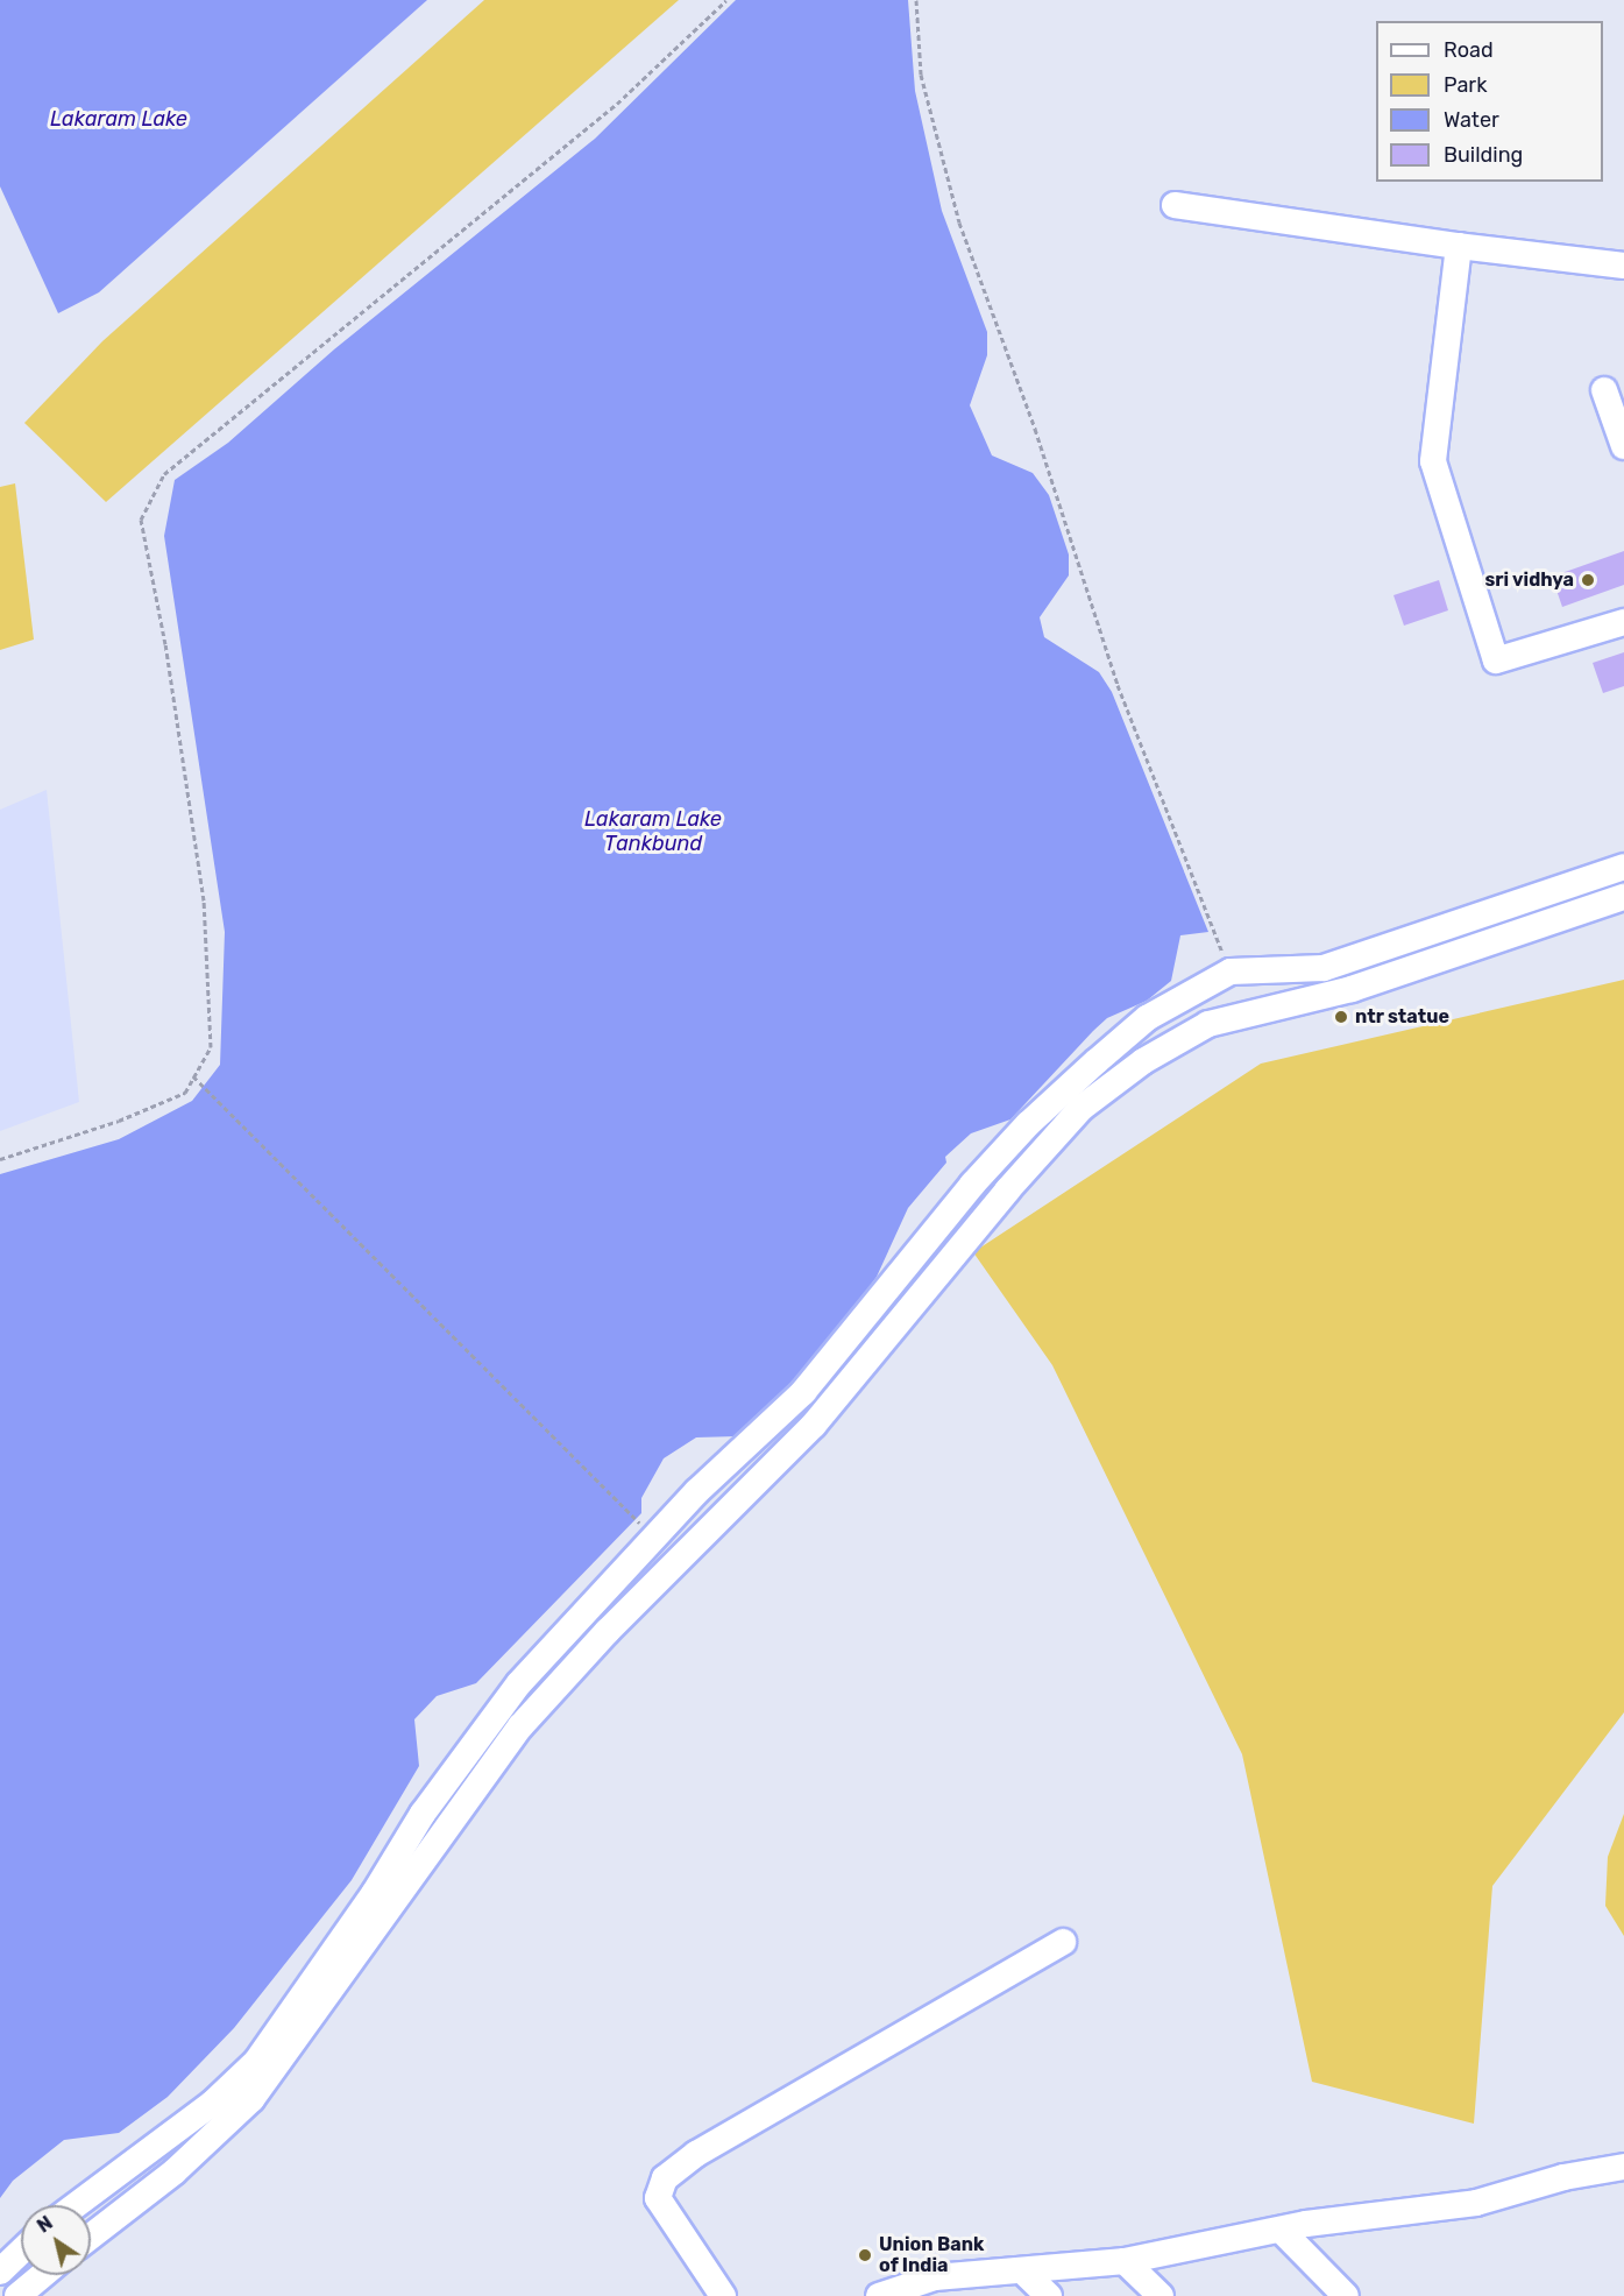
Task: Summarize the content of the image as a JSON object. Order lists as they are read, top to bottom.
{
  "water": ["Lakaram Lake", "Lakaram Lake Tankbund"],
  "places": ["sri vidhya", "ntr statue", "Union Bank of India"],
  "legend": [
    "Road",
    "Park",
    "Water",
    "Building"
  ],
  "north": "top left"
}
